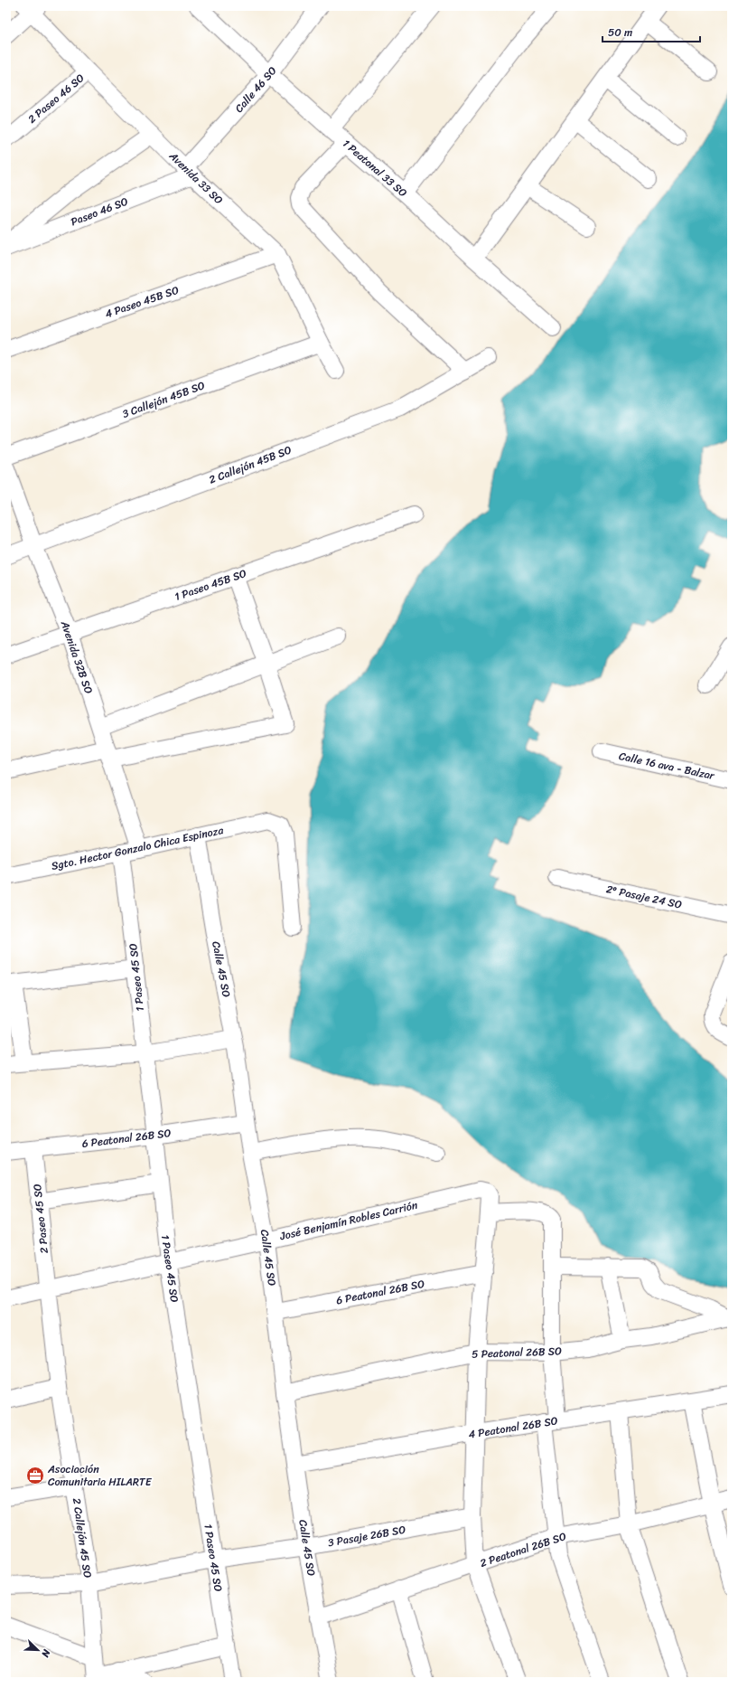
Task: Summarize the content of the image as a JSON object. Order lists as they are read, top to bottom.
{
  "streets": {
    "street": [
      "Calle 46 SO",
      "2 Paseo 46 SO",
      "1 Peatonal 33 SO",
      "Avenida 33 SO",
      "Paseo 46 SO",
      "4 Paseo 45B SO",
      "3 Callejón 45B SO",
      "2 Callejón 45B SO",
      "1 Paseo 45B SO",
      "Avenida 32B SO",
      "Calle 16 ava - Balzar",
      "Sgto. Hector Gonzalo Chica Espinoza",
      "2º Pasaje 24 SO",
      "Calle 45 SO",
      "1 Paseo 45 SO",
      "6 Peatonal 26B SO",
      "2 Paseo 45 SO",
      "José Benjamín Robles Carrión",
      "5 Peatonal 26B SO",
      "4 Peatonal 26B SO",
      "3 Pasaje 26B SO",
      "2 Callejón 45 SO",
      "2 Peatonal 26B SO"
    ]
  },
  "crossings": [
    ["Calle 46 SO", "1 Peatonal 33 SO"],
    ["Calle 46 SO", "Avenida 33 SO"],
    ["Calle 46 SO", "Paseo 46 SO"],
    ["2 Paseo 46 SO", "Avenida 33 SO"],
    ["Avenida 33 SO", "Paseo 46 SO"],
    ["Avenida 33 SO", "4 Paseo 45B SO"],
    ["Avenida 33 SO", "3 Callejón 45B SO"],
    ["2 Callejón 45B SO", "Avenida 32B SO"],
    ["1 Paseo 45B SO", "Avenida 32B SO"],
    ["Avenida 32B SO", "Sgto. Hector Gonzalo Chica Espinoza"],
    ["Sgto. Hector Gonzalo Chica Espinoza", "Calle 45 SO"],
    ["Sgto. Hector Gonzalo Chica Espinoza", "1 Paseo 45 SO"],
    ["Calle 45 SO", "6 Peatonal 26B SO"],
    ["Calle 45 SO", "José Benjamín Robles Carrión"],
    ["Calle 45 SO", "5 Peatonal 26B SO"],
    ["Calle 45 SO", "4 Peatonal 26B SO"],
    ["Calle 45 SO", "3 Pasaje 26B SO"],
    ["Calle 45 SO", "2 Peatonal 26B SO"],
    ["1 Paseo 45 SO", "6 Peatonal 26B SO"],
    ["1 Paseo 45 SO", "José Benjamín Robles Carrión"],
    ["1 Paseo 45 SO", "3 Pasaje 26B SO"],
    ["6 Peatonal 26B SO", "2 Paseo 45 SO"],
    ["2 Paseo 45 SO", "José Benjamín Robles Carrión"],
    ["2 Paseo 45 SO", "2 Callejón 45 SO"],
    ["José Benjamín Robles Carrión", "2 Callejón 45 SO"],
    ["3 Pasaje 26B SO", "2 Callejón 45 SO"]
  ],
  "places": {
    "office": ["Asociación Comunitaria HILARTE"]
  },
  "scale_bar": "50 m",
  "north": "bottom right"
}
